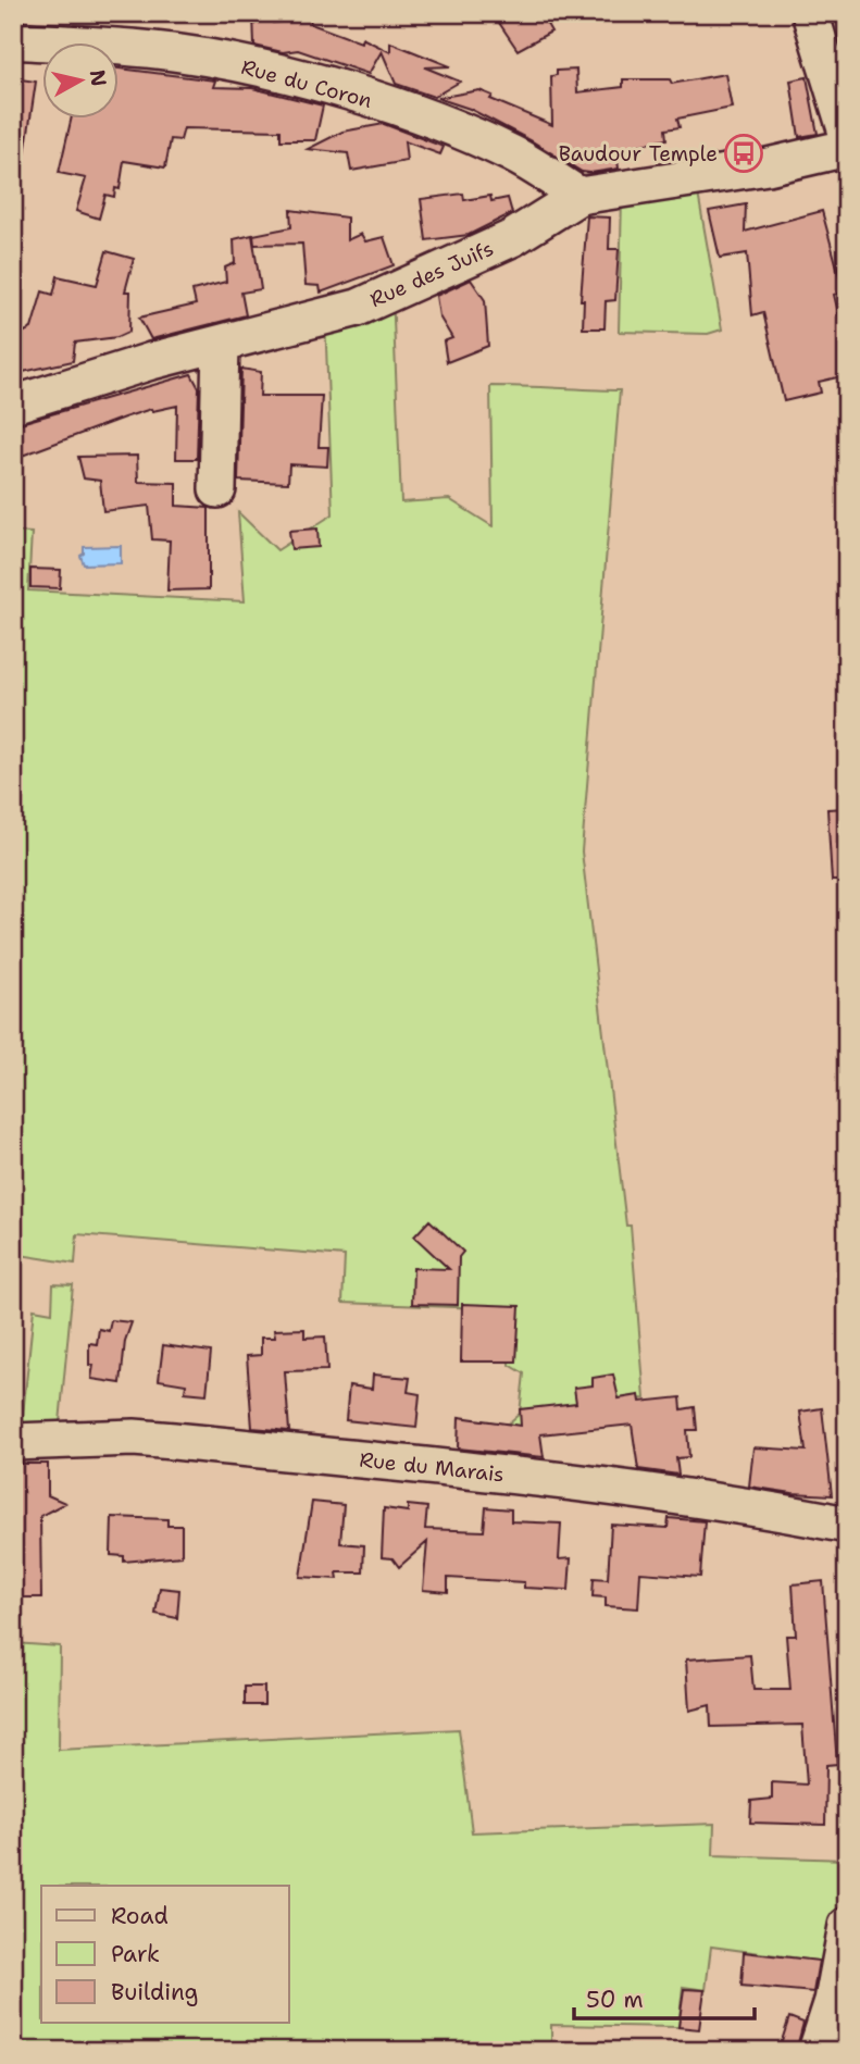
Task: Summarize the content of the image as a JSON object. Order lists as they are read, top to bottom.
{
  "streets": {
    "street": ["Rue du Coron", "Rue des Juifs", "Rue du Marais"]
  },
  "crossings": [
    ["Rue du Coron", "Rue des Juifs"]
  ],
  "places": {
    "bus stop": ["Baudour Temple"]
  },
  "legend": ["Road", "Park", "Building"],
  "scale_bar": "50 m",
  "north": "right"
}
